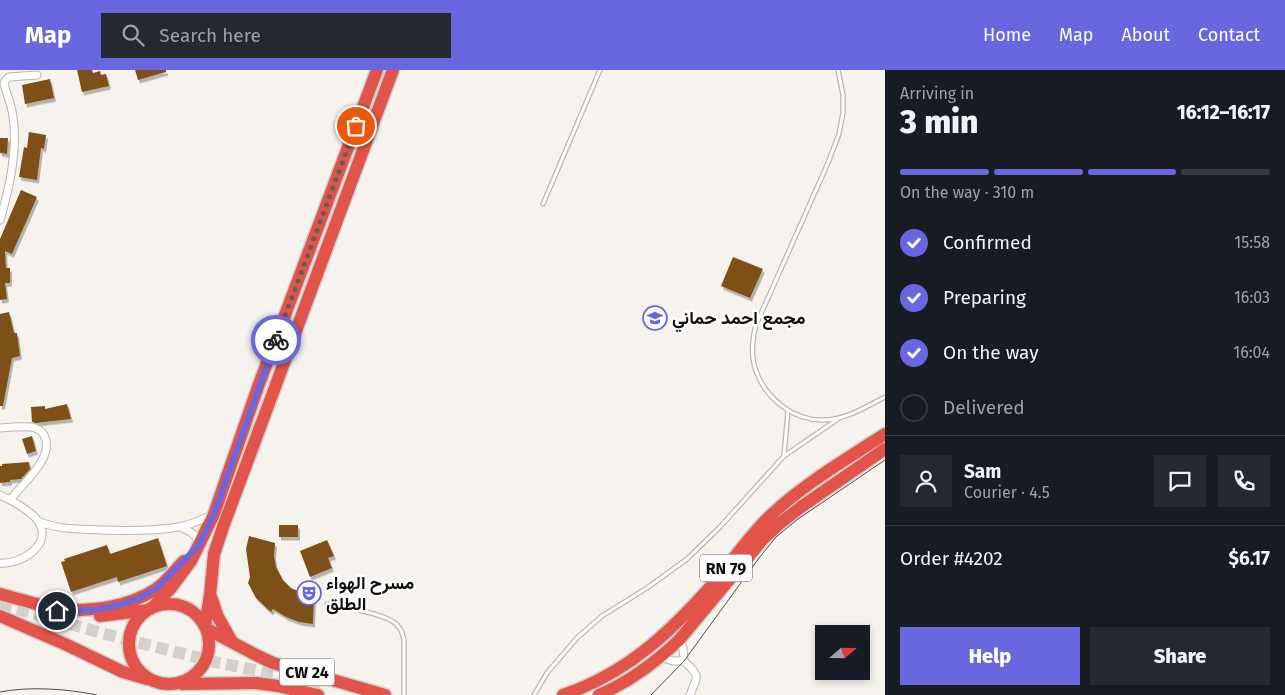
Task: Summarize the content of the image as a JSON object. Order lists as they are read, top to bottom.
{
  "streets": {
    "highway": ["RN 79", "CW 24"]
  },
  "places": {
    "school or university": ["مجمع احمد حماني"],
    "theatre": ["مسرح الهواء الطلق"]
  },
  "north": "right",
  "page": {
    "header": "Map",
    "search": "Search here",
    "nav": [
      "Home",
      "Map",
      "About",
      "Contact"
    ],
    "heading": ["3 min", "Arriving in", "16:12–16:17"],
    "panel": [
      "Sam",
      "Courier · 4.5",
      "Order #4202",
      "$6.17"
    ],
    "bar": "On the way · 310 m",
    "list": [
      ["Confirmed", "15:58"],
      ["Preparing", "16:03"],
      ["On the way", "16:04"],
      "Delivered"
    ],
    "buttons": ["Help", "Share"]
  }
}
